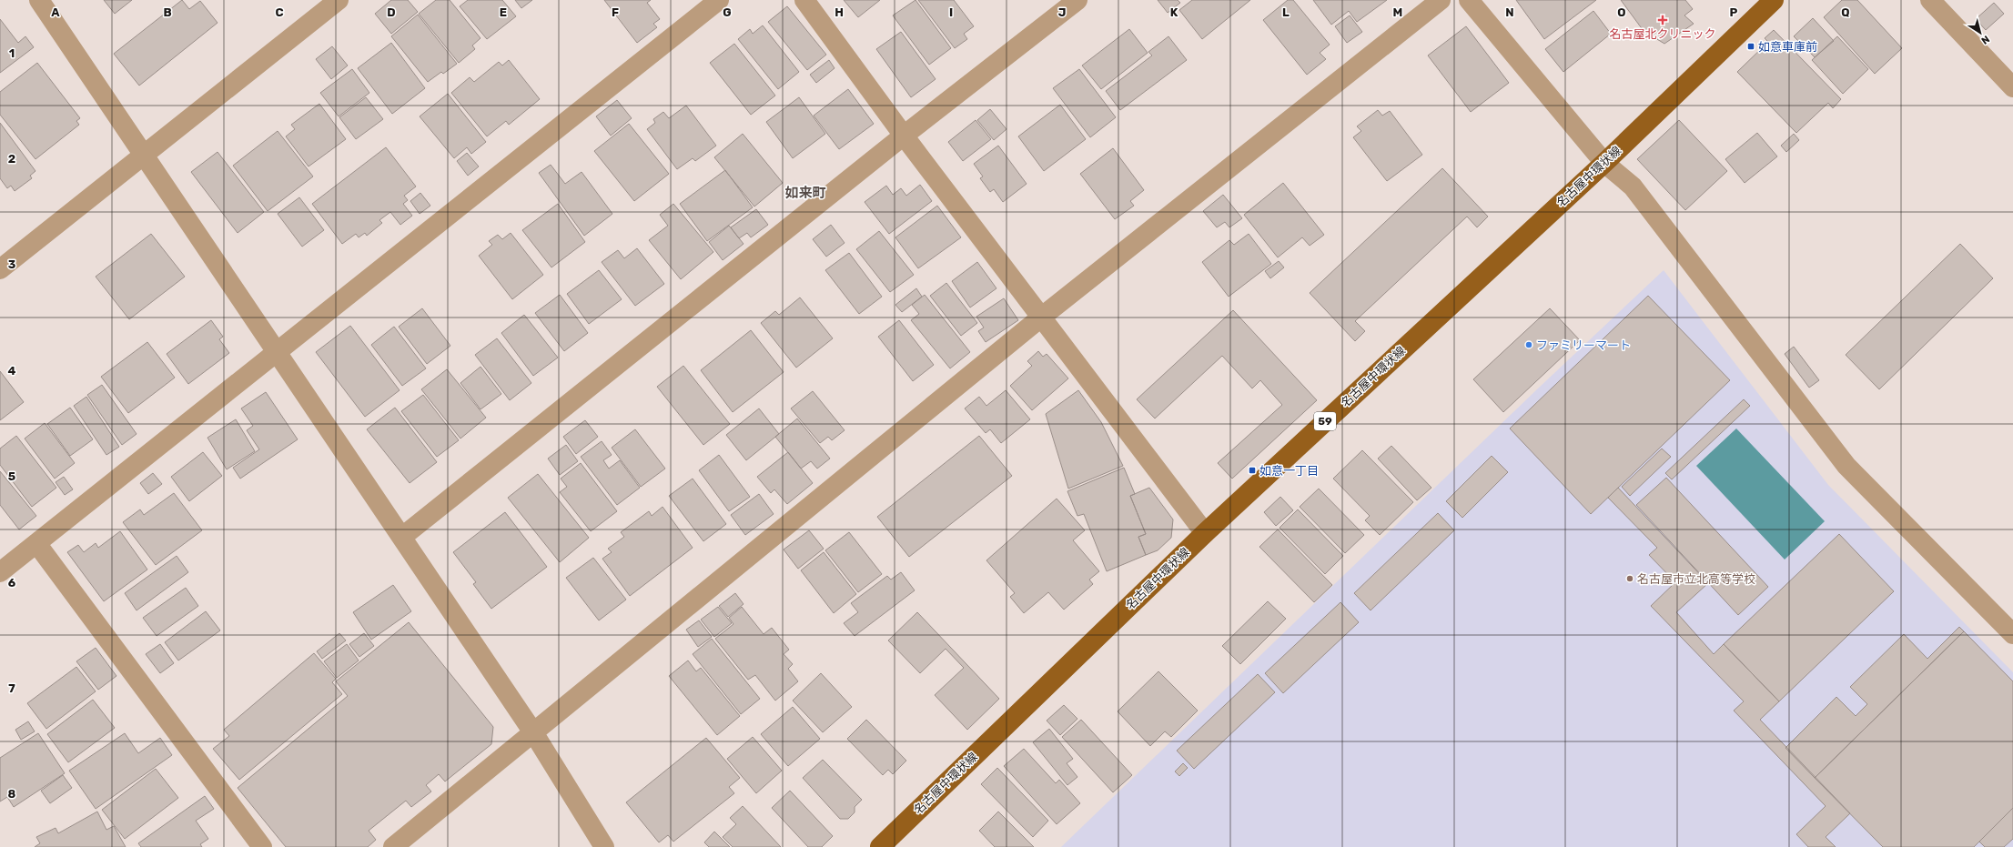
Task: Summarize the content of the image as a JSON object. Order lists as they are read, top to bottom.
{
  "streets": {
    "main road": ["名古屋中環状線", "59"]
  },
  "districts": ["如来町"],
  "places": {
    "health": ["名古屋北クリニック"],
    "transit": ["如意車庫前", "如意一丁目"],
    "other": ["ファミリーマート", "名古屋市立北高等学校"]
  },
  "north": "bottom right",
  "grid": {
    "columns": [
      "A",
      "B",
      "C",
      "D",
      "E",
      "F",
      "G",
      "H",
      "I",
      "J",
      "K",
      "L",
      "M",
      "N",
      "O",
      "P",
      "Q"
    ],
    "rows": [
      "1",
      "2",
      "3",
      "4",
      "5",
      "6",
      "7",
      "8"
    ]
  }
}
